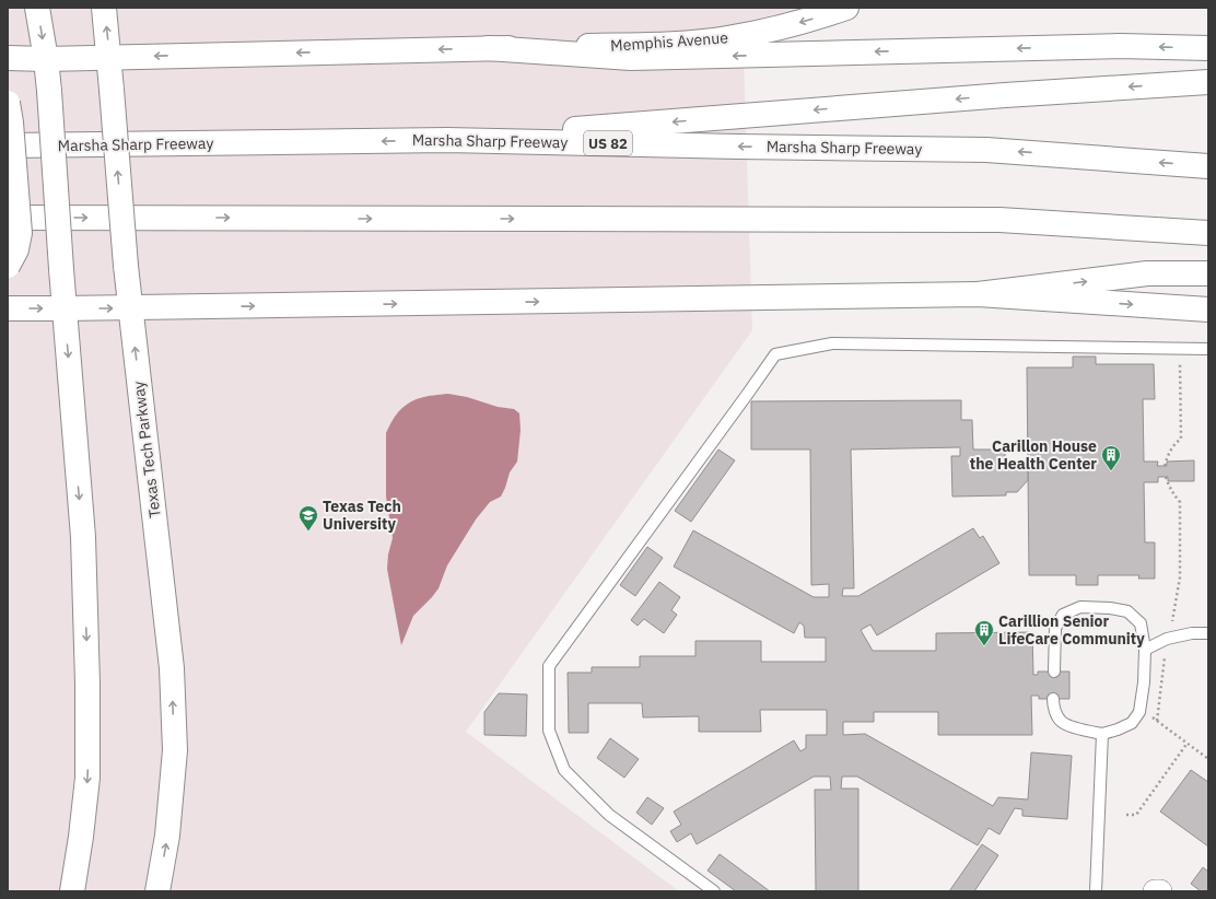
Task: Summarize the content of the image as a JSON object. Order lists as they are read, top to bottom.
{
  "streets": {
    "main road": [
      "Memphis Avenue",
      "Marsha Sharp Freeway",
      "US 82",
      "Texas Tech Parkway"
    ]
  },
  "places": {
    "building": ["Carillon House the Health Center", "Carillion Senior LifeCare Community"],
    "school or university": ["Texas Tech University"]
  }
}
